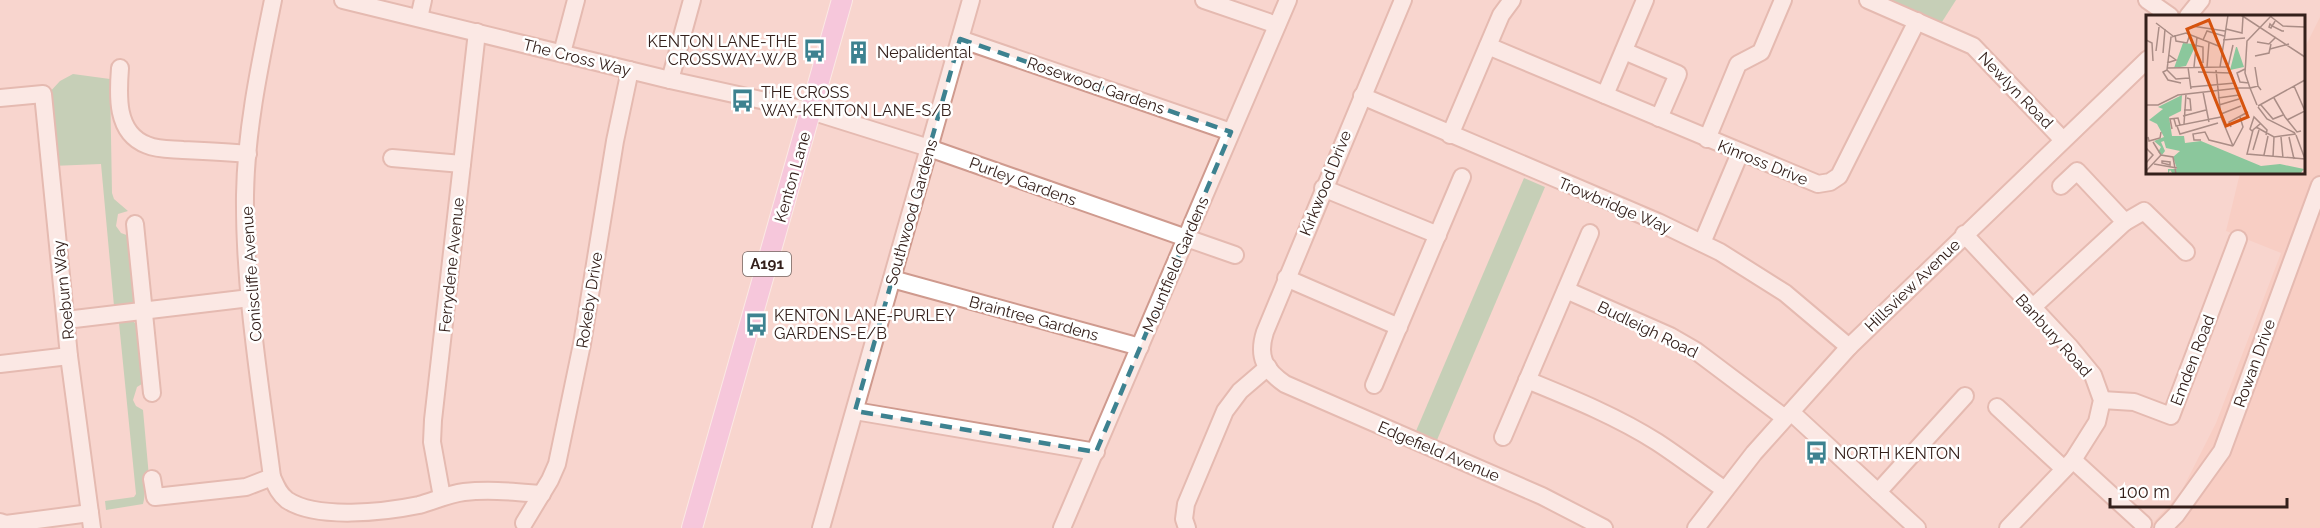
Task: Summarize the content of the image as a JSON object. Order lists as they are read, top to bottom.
{
  "streets": {
    "main road": ["Kenton Lane", "A191"],
    "street": [
      "The Cross Way",
      "Rosewood Gardens",
      "Newlyn Road",
      "Kinross Drive",
      "Purley Gardens",
      "Kirkwood Drive",
      "Trowbridge Way",
      "Southwood Gardens",
      "Mountfield Gardens",
      "Ferrydene Avenue",
      "Coniscliffe Avenue",
      "Hillsview Avenue",
      "Roeburn Way",
      "Rokeby Drive",
      "Braintree Gardens",
      "Budleigh Road",
      "Banbury Road",
      "Emden Road",
      "Rowan Drive",
      "Edgefield Avenue"
    ]
  },
  "crossings": [
    ["The Cross Way", "Kenton Lane"],
    ["The Cross Way", "Purley Gardens"],
    ["The Cross Way", "Ferrydene Avenue"],
    ["The Cross Way", "Rokeby Drive"],
    ["Rosewood Gardens", "Southwood Gardens"],
    ["Rosewood Gardens", "Mountfield Gardens"],
    ["Newlyn Road", "Kinross Drive"],
    ["Newlyn Road", "Hillsview Avenue"],
    ["Kenton Lane", "Purley Gardens"],
    ["Purley Gardens", "Southwood Gardens"],
    ["Purley Gardens", "Mountfield Gardens"],
    ["Kirkwood Drive", "Trowbridge Way"],
    ["Kirkwood Drive", "Edgefield Avenue"],
    ["Trowbridge Way", "Hillsview Avenue"],
    ["Southwood Gardens", "Braintree Gardens"],
    ["Mountfield Gardens", "Braintree Gardens"],
    ["Hillsview Avenue", "Budleigh Road"],
    ["Hillsview Avenue", "Banbury Road"],
    ["Banbury Road", "Emden Road"]
  ],
  "places": {
    "bus stop": [
      "KENTON LANE-THE CROSSWAY-W/B",
      "THE CROSS WAY-KENTON LANE-S/B",
      "KENTON LANE-PURLEY GARDENS-E/B",
      "NORTH KENTON"
    ],
    "building": ["Nepalidental"]
  },
  "scale_bar": "100 m"
}
